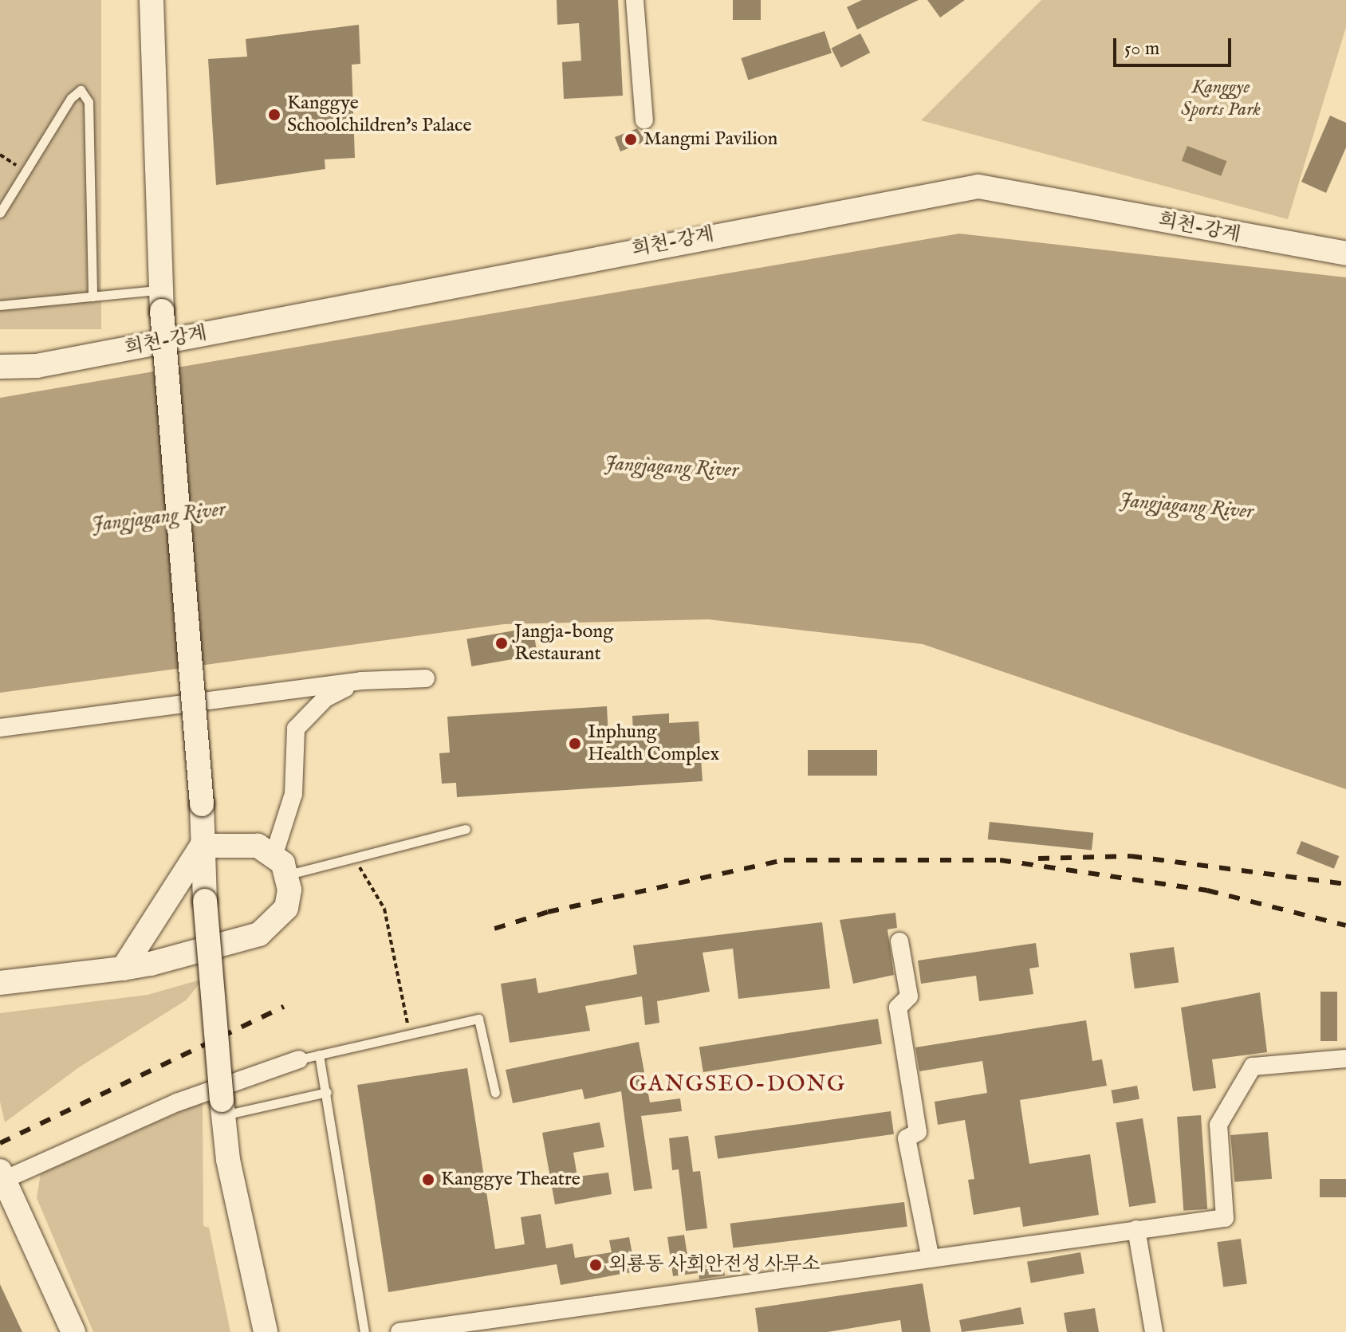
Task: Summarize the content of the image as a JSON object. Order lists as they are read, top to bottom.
{
  "streets": {
    "main road": ["희천-강계"]
  },
  "districts": ["GANGSEO-DONG"],
  "water": ["Jangjagang River"],
  "parks": ["Kanggye Sports Park"],
  "places": [
    "Kanggye Schoolchildren's Palace",
    "Mangmi Pavilion",
    "Jangja-bong Restaurant",
    "Inphung Health Complex",
    "Kanggye Theatre",
    "외룡동 사회안전성 사무소"
  ],
  "scale_bar": "50 m"
}
